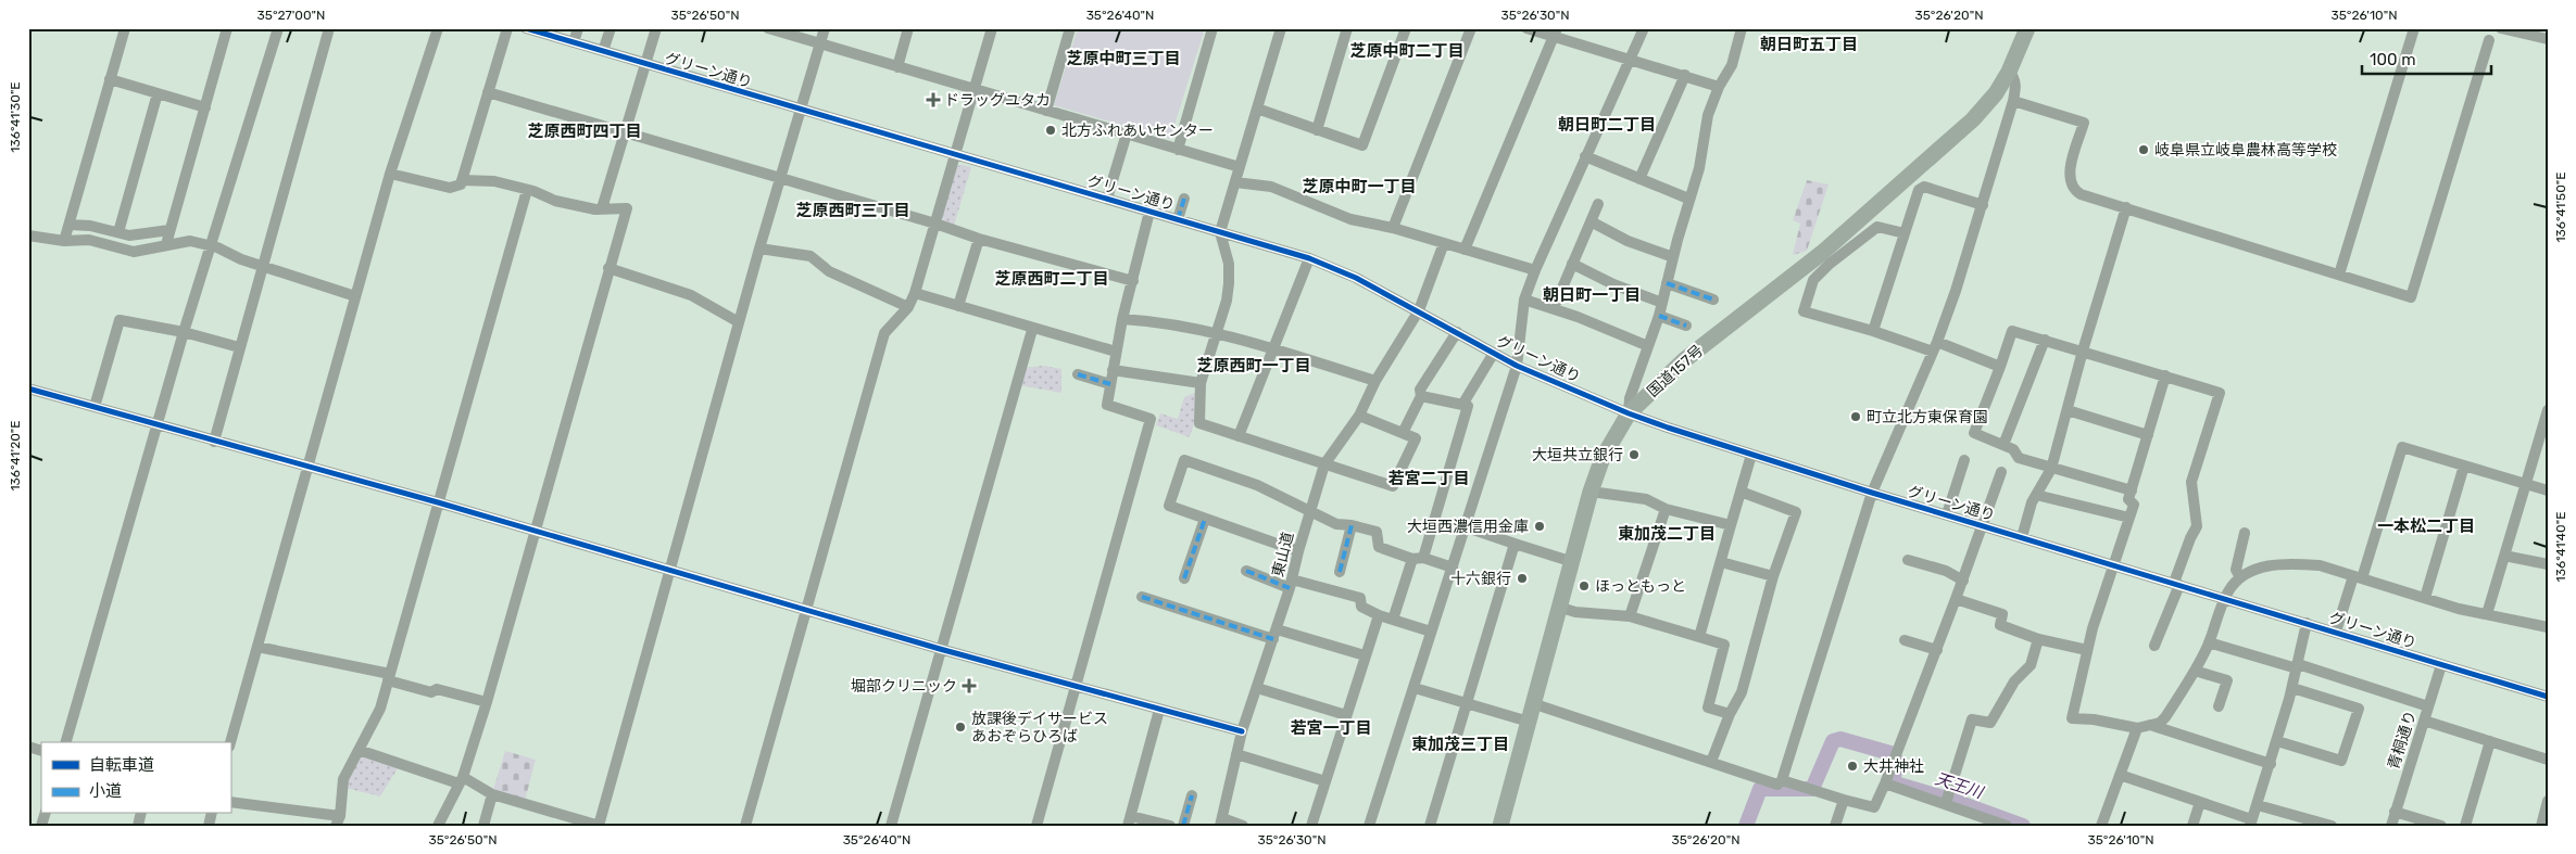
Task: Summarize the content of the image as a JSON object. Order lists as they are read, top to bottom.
{
  "streets": {
    "highway": ["国道157号"],
    "street": ["グリーン通り", "東山道", "青桐通り"]
  },
  "crossings": [
    ["グリーン通り", "国道157号"],
    ["グリーン通り", "東山道"],
    ["グリーン通り", "青桐通り"]
  ],
  "districts": [
    "朝日町五丁目",
    "芝原中町二丁目",
    "芝原中町三丁目",
    "朝日町二丁目",
    "芝原西町四丁目",
    "芝原中町一丁目",
    "芝原西町三丁目",
    "芝原西町二丁目",
    "朝日町一丁目",
    "芝原西町一丁目",
    "若宮二丁目",
    "一本松二丁目",
    "東加茂二丁目",
    "若宮一丁目",
    "東加茂三丁目"
  ],
  "water": ["天王川"],
  "places": {
    "health": ["ドラッグユタカ", "堀部クリニック"],
    "other": [
      "北方ふれあいセンター",
      "岐阜県立岐阜農林高等学校",
      "町立北方東保育園",
      "大垣共立銀行",
      "大垣西濃信用金庫",
      "十六銀行",
      "ほっともっと",
      "放課後デイサービス あおぞらひろば",
      "大井神社"
    ]
  },
  "legend": ["自転車道", "小道"],
  "scale_bar": "100 m",
  "coordinates": [
    "35°27'00\"N",
    "35°26'50\"N",
    "35°26'40\"N",
    "35°26'30\"N",
    "35°26'20\"N",
    "35°26'10\"N",
    "136°41'30\"E",
    "136°41'50\"E",
    "136°41'20\"E",
    "136°41'40\"E"
  ]
}
